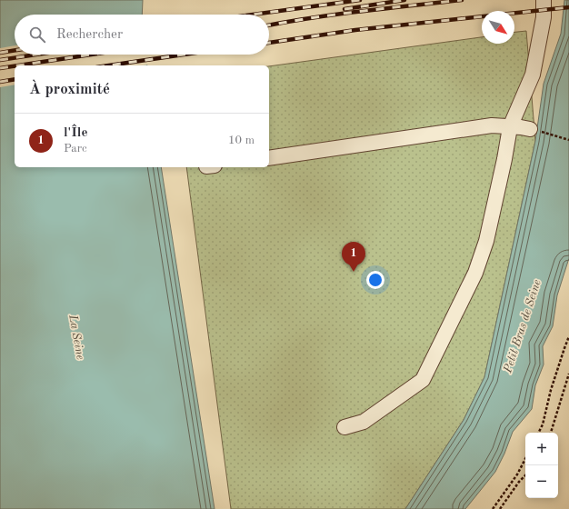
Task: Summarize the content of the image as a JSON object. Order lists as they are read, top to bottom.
{
  "water": ["Petit Bras de Seine", "La Seine"],
  "north": "bottom right",
  "page": {
    "search": "Rechercher",
    "heading": "À proximité",
    "list": [
      {
        "mark": "1",
        "name": "l'Île",
        "note": "Parc",
        "value": "10 m"
      }
    ],
    "pins": "1",
    "map_buttons": ["+", "−"]
  }
}
